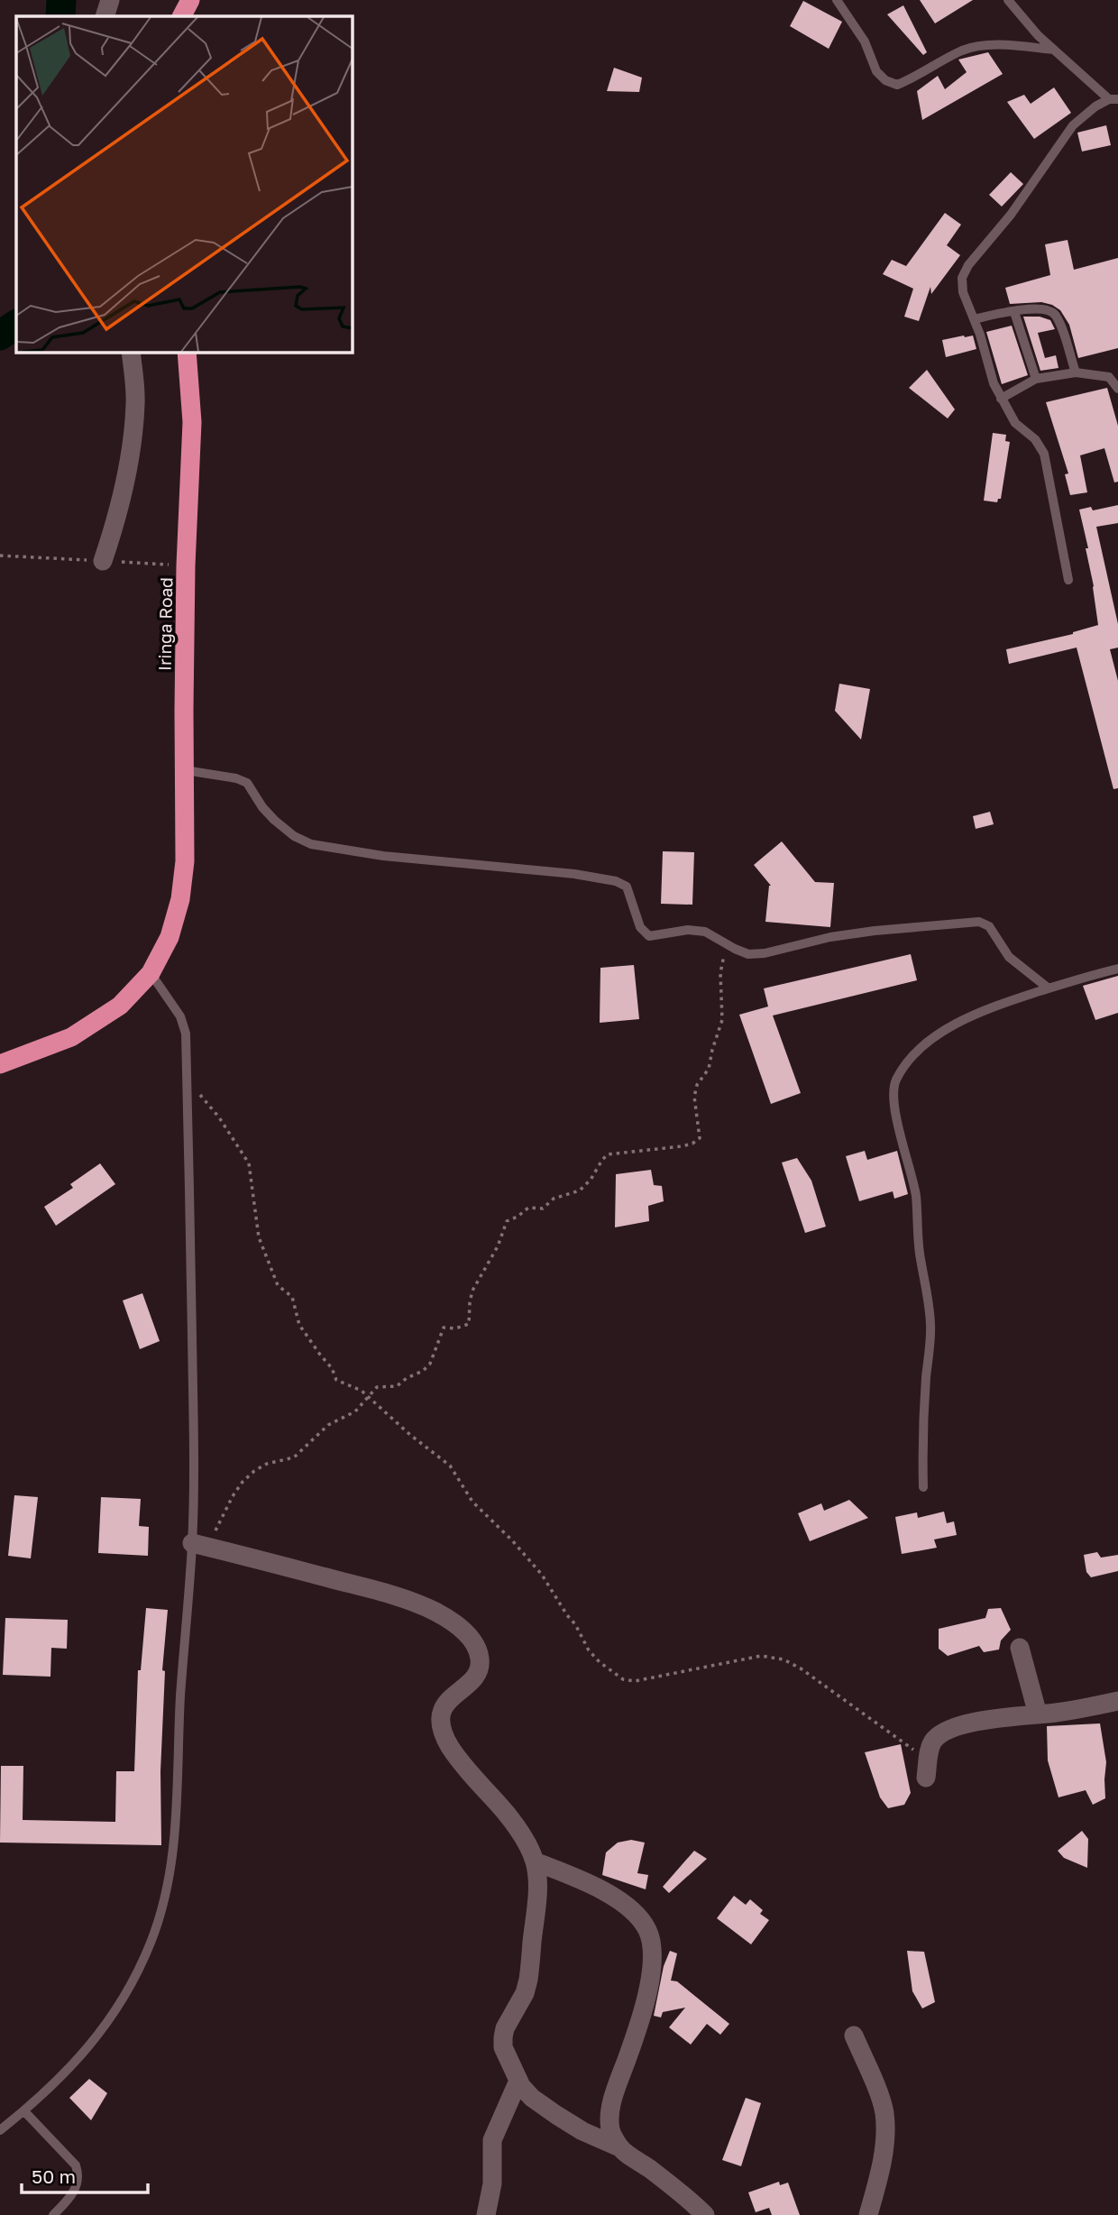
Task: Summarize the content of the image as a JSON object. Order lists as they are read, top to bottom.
{
  "streets": {
    "highway": ["Iringa Road"]
  },
  "scale_bar": "50 m"
}
